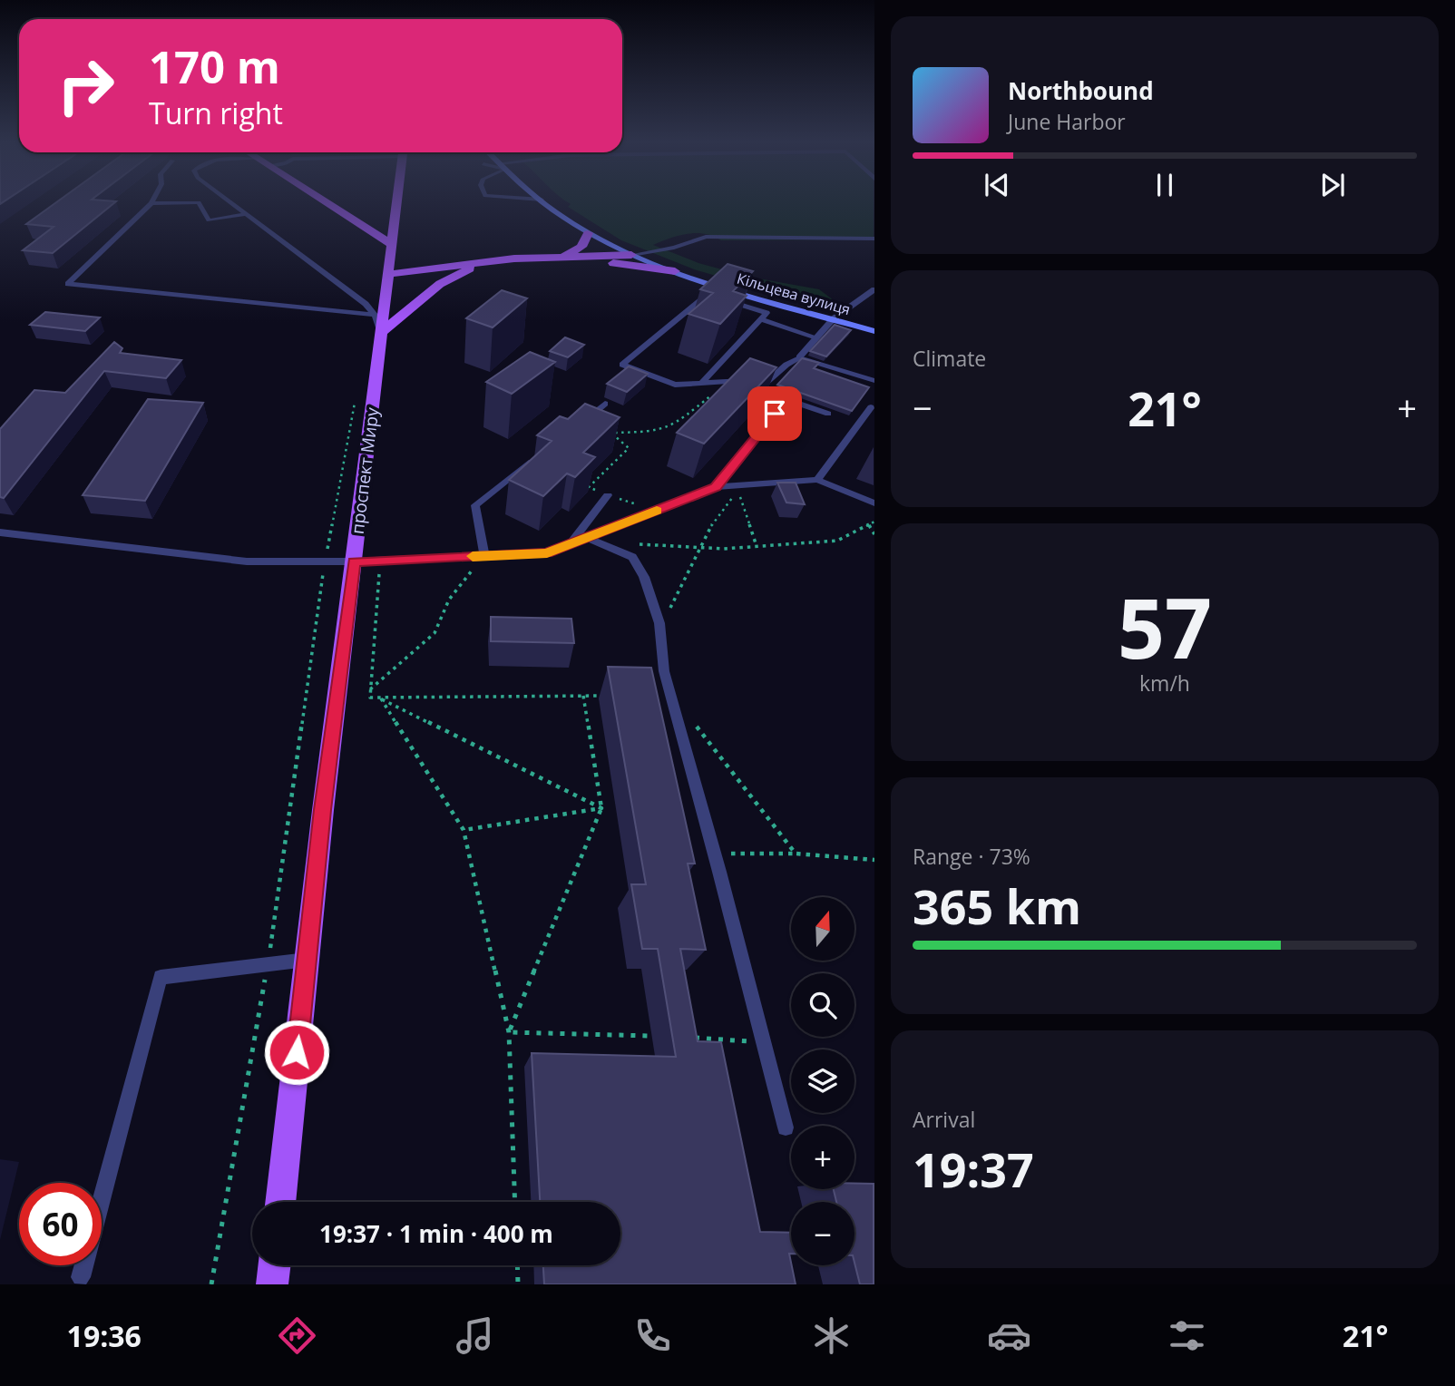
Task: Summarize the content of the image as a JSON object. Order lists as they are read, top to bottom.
{
  "streets": {
    "main road": ["Кільцева вулиця", "проспект Миру"]
  },
  "north": "top",
  "page": {
    "turn": ["170 m", "Turn right"],
    "song": ["Northbound", "June Harbor"],
    "tile": [
      "Climate",
      ["57", "km/h"],
      ["Range · 73%", "365 km"],
      ["Arrival", "19:37"]
    ],
    "heat": ["−", "21°", "+"],
    "map_buttons": ["+", "−"],
    "limit": "60",
    "trip": "19:37 · 1 min · 400 m",
    "tabs": ["19:36", "21°"]
  }
}
